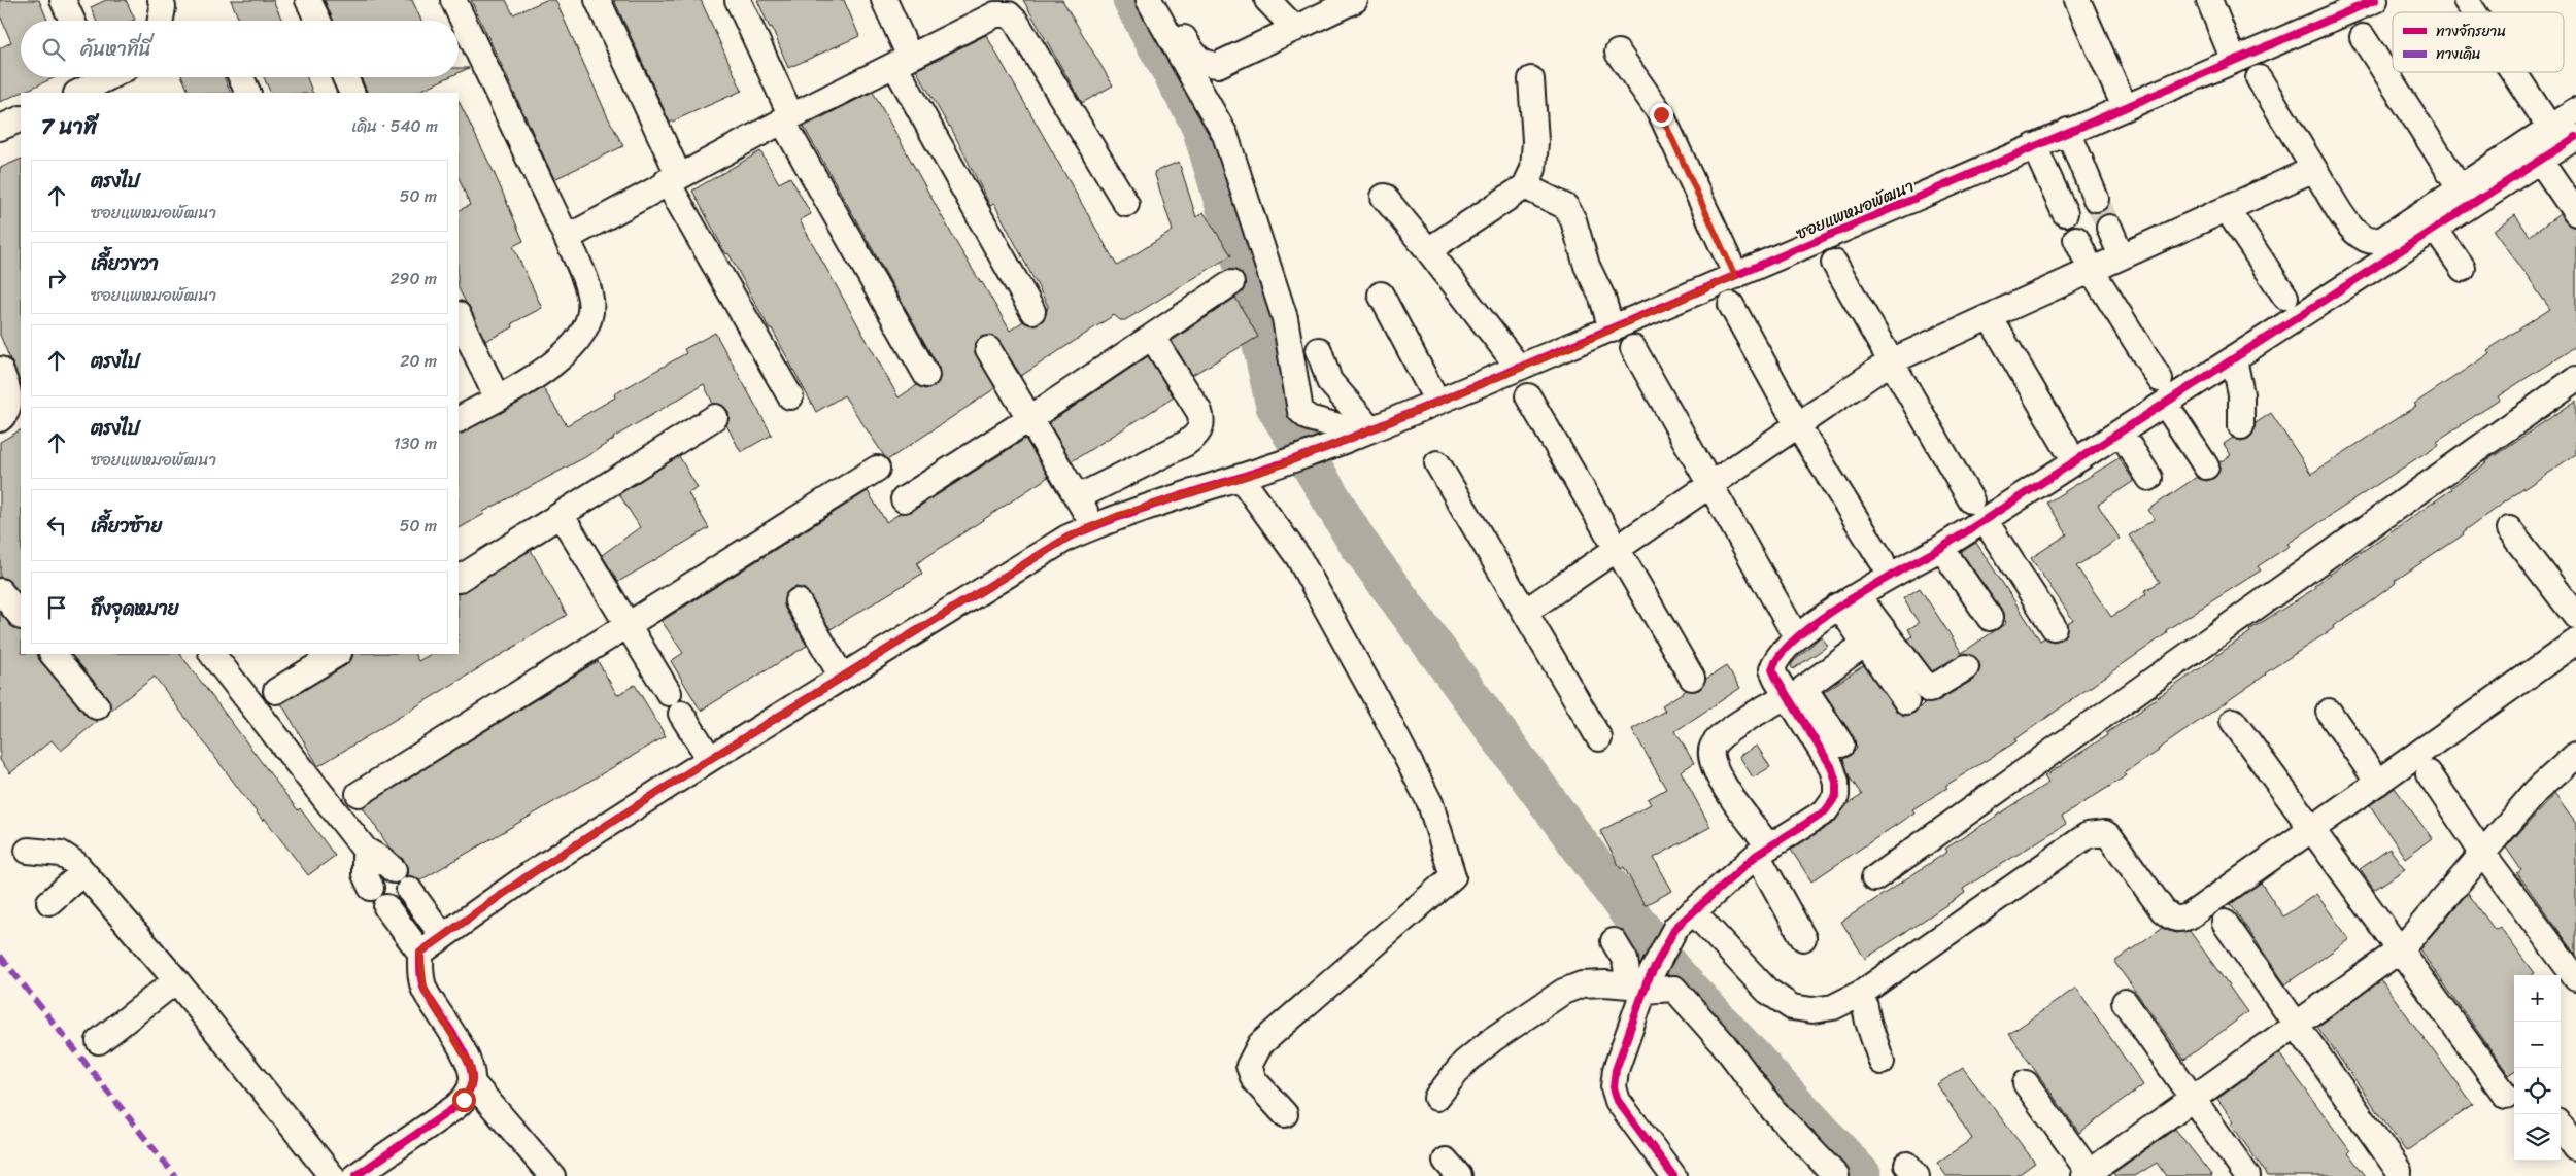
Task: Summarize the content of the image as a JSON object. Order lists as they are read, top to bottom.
{
  "streets": {
    "street": ["ซอยแพหมอพัฒนา"]
  },
  "legend": ["ทางจักรยาน", "ทางเดิน"],
  "page": {
    "search": "ค้นหาที่นี่",
    "heading": ["7 นาที", "เดิน · 540 m"],
    "list": [
      ["ตรงไป", "ซอยแพหมอพัฒนา", "50 m"],
      ["เลี้ยวขวา", "ซอยแพหมอพัฒนา", "290 m"],
      ["ตรงไป", "20 m"],
      ["ตรงไป", "ซอยแพหมอพัฒนา", "130 m"],
      ["เลี้ยวซ้าย", "50 m"],
      "ถึงจุดหมาย"
    ],
    "map_buttons": ["+", "−"]
  }
}
